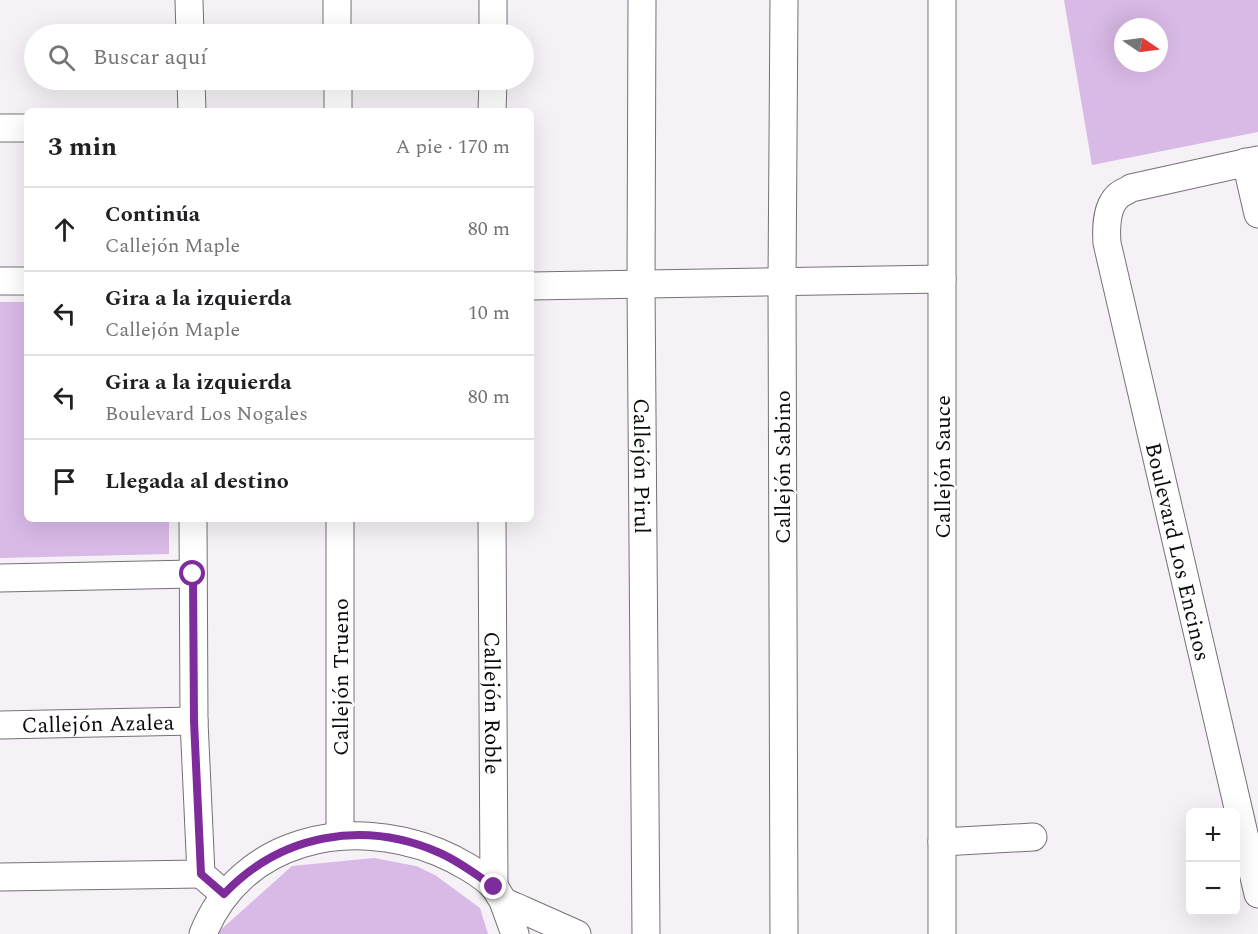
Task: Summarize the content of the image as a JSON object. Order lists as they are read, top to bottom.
{
  "streets": {
    "street": [
      "Callejón Pirul",
      "Callejón Sabino",
      "Callejón Sauce",
      "Boulevard Los Encinos",
      "Callejón Trueno",
      "Callejón Roble",
      "Callejón Azalea"
    ]
  },
  "north": "right",
  "page": {
    "search": "Buscar aquí",
    "heading": ["3 min", "A pie · 170 m"],
    "list": [
      ["Continúa", "Callejón Maple", "80 m"],
      ["Gira a la izquierda", "Callejón Maple", "10 m"],
      ["Gira a la izquierda", "Boulevard Los Nogales", "80 m"],
      "Llegada al destino"
    ],
    "map_buttons": ["+", "−"]
  }
}
